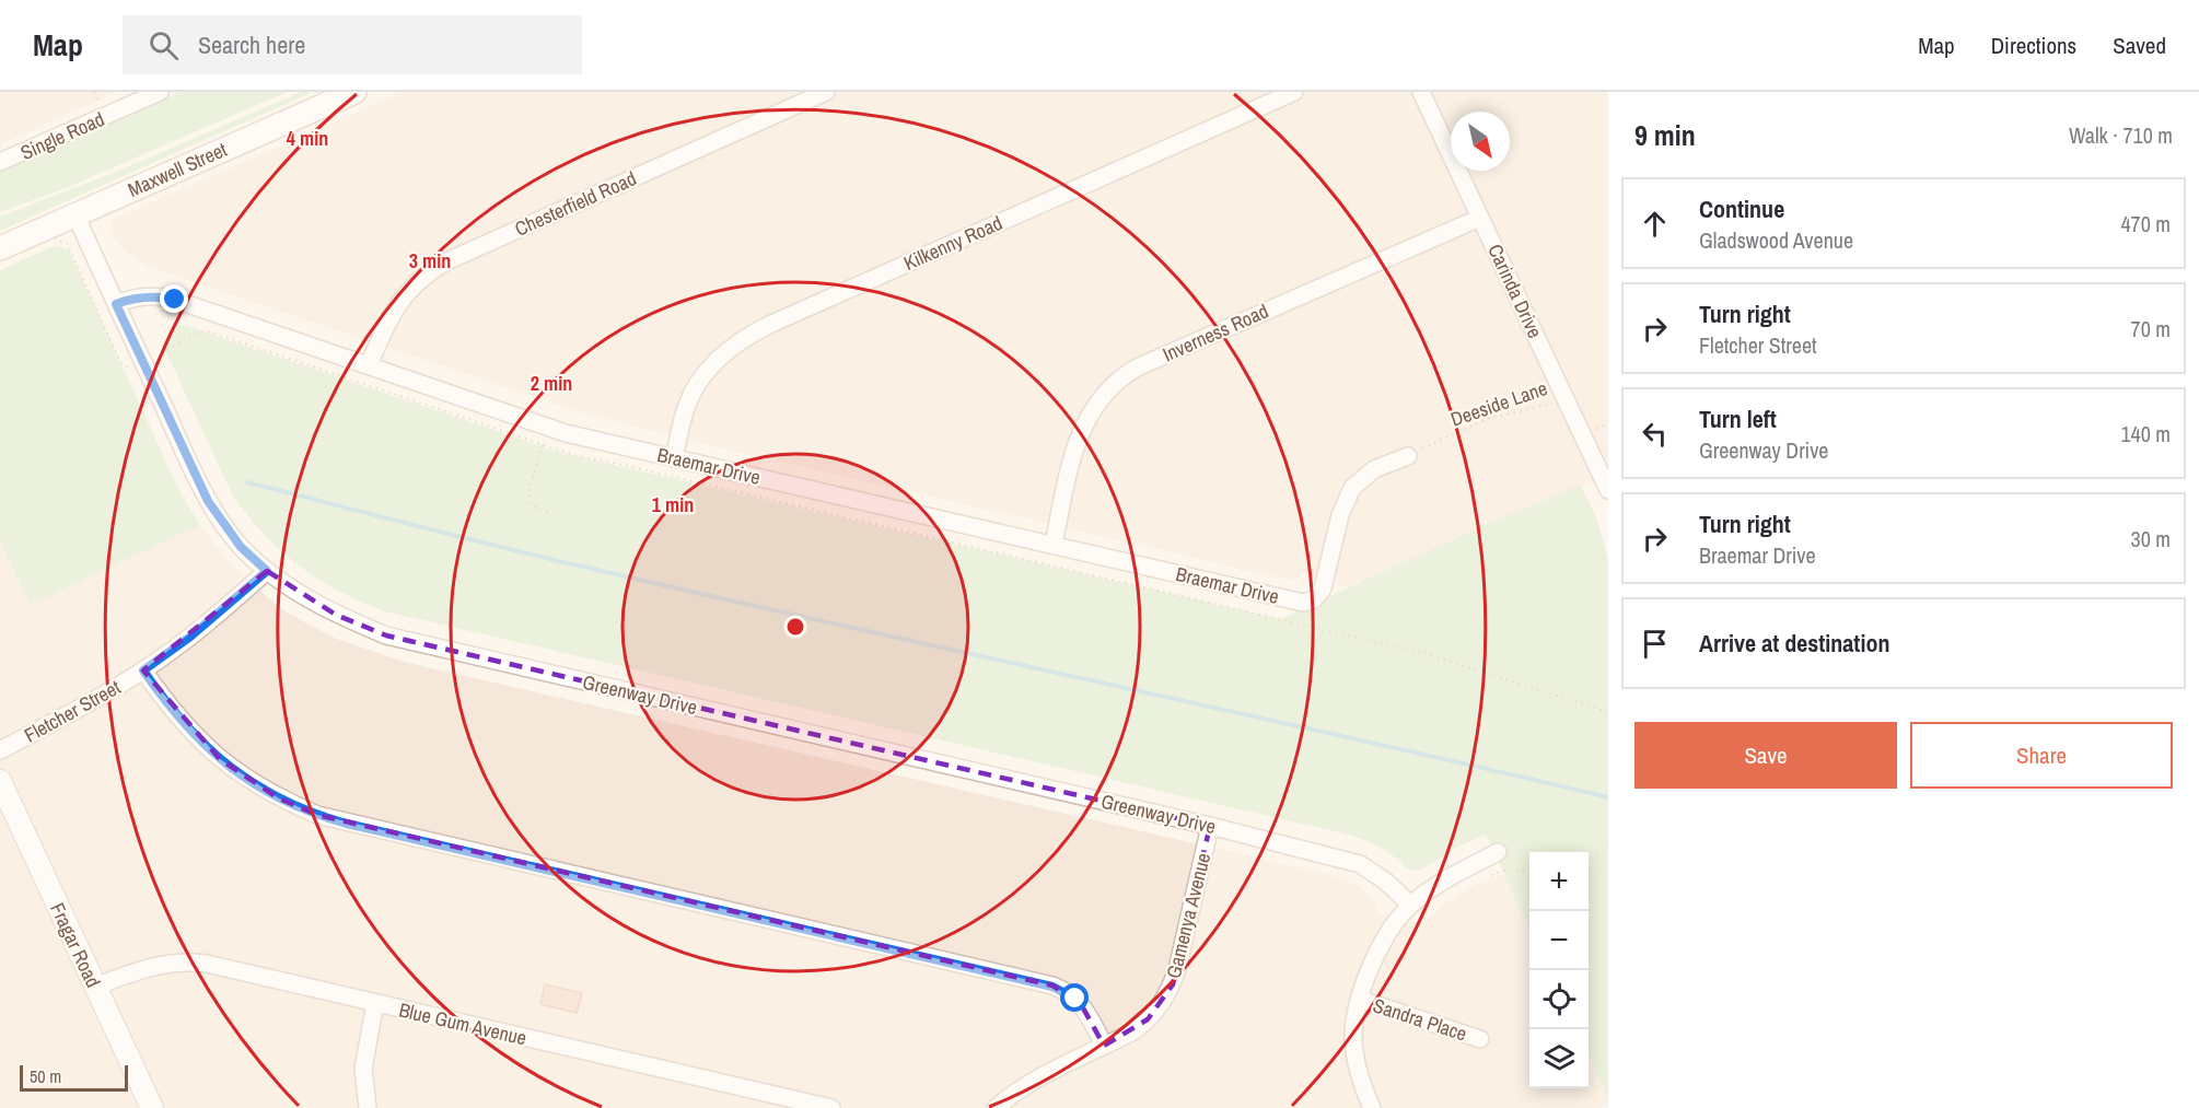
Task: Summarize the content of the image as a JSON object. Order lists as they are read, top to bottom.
{
  "streets": {
    "main road": ["Maxwell Street"],
    "street": [
      "Single Road",
      "Chesterfield Road",
      "Kilkenny Road",
      "Carinda Drive",
      "Inverness Road",
      "Braemar Drive",
      "Greenway Drive",
      "Fletcher Street",
      "Gamenya Avenue",
      "Fragar Road",
      "Sandra Place",
      "Blue Gum Avenue"
    ],
    "path": ["Deeside Lane"]
  },
  "crossings": [
    ["Maxwell Street", "Greenway Drive"],
    ["Chesterfield Road", "Braemar Drive"],
    ["Kilkenny Road", "Braemar Drive"],
    ["Carinda Drive", "Inverness Road"],
    ["Carinda Drive", "Deeside Lane"],
    ["Inverness Road", "Braemar Drive"],
    ["Deeside Lane", "Braemar Drive"],
    ["Braemar Drive", "Greenway Drive"],
    ["Greenway Drive", "Fletcher Street"],
    ["Greenway Drive", "Gamenya Avenue"],
    ["Fragar Road", "Blue Gum Avenue"]
  ],
  "scale_bar": "50 m",
  "north": "bottom right",
  "page": {
    "header": "Map",
    "search": "Search here",
    "nav": ["Map", "Directions", "Saved"],
    "heading": ["9 min", "Walk · 710 m"],
    "list": [
      ["Continue", "Gladswood Avenue", "470 m"],
      ["Turn right", "Fletcher Street", "70 m"],
      ["Turn left", "Greenway Drive", "140 m"],
      ["Turn right", "Braemar Drive", "30 m"],
      "Arrive at destination"
    ],
    "buttons": ["Save", "Share"],
    "map_buttons": ["+", "−"],
    "scale": "50 m"
  },
  "rings": [
    "4 min",
    "3 min",
    "2 min",
    "1 min"
  ]
}
